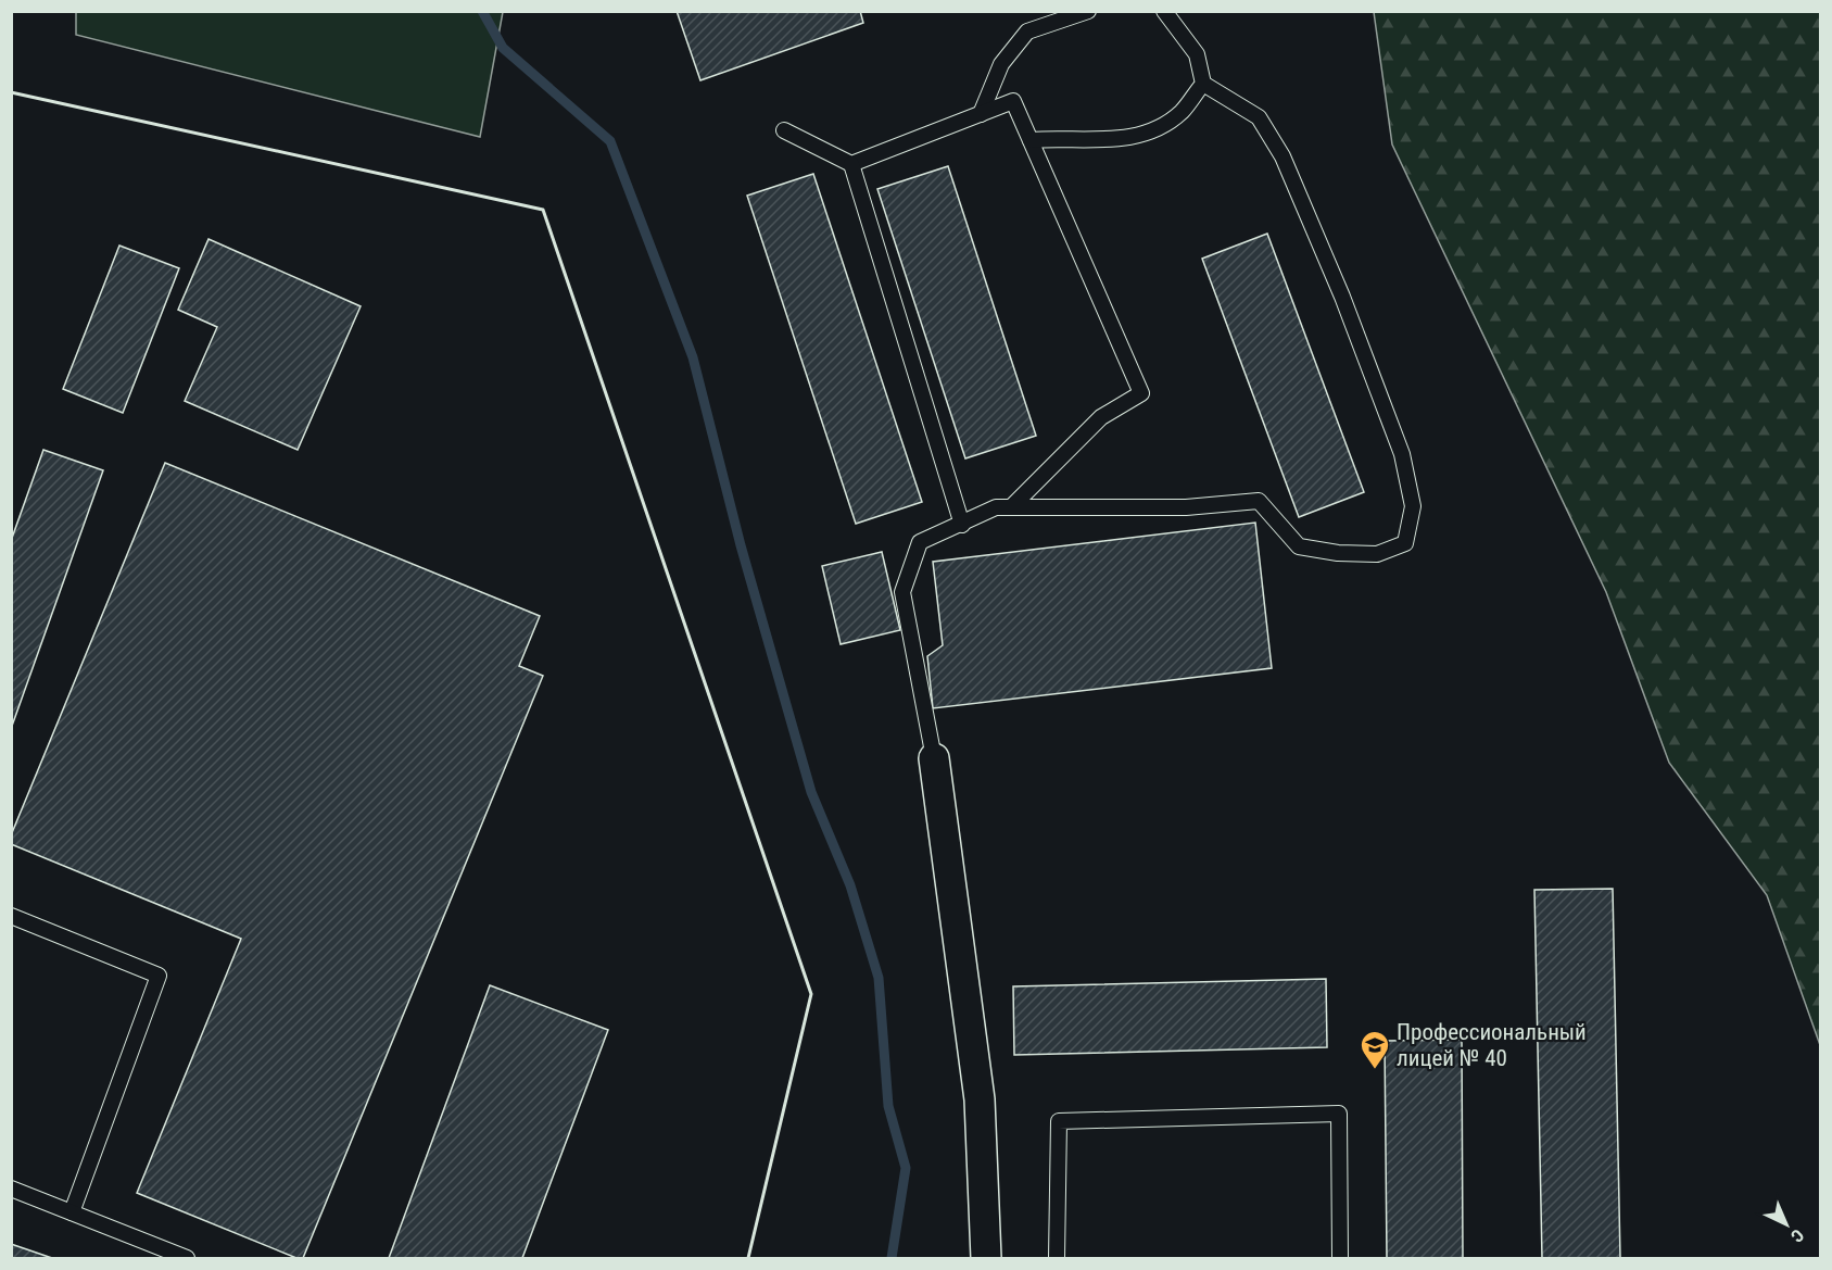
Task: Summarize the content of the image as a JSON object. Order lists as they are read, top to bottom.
{
  "places": {
    "school or university": ["Профессиональный лицей № 40"]
  },
  "north": "bottom right"
}
